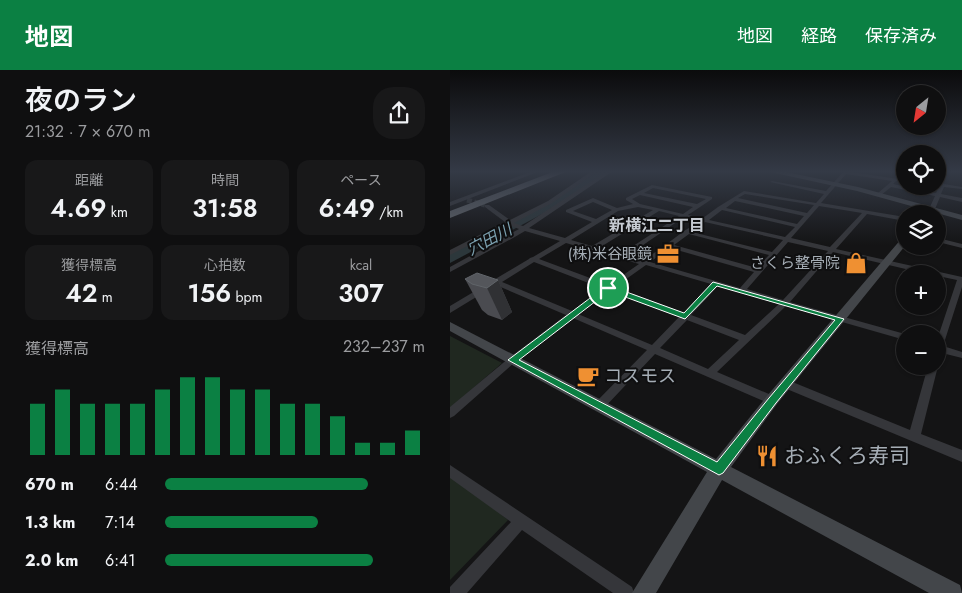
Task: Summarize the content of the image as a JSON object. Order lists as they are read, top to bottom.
{
  "districts": ["新横江二丁目"],
  "water": ["穴田川"],
  "places": {
    "office": ["(株)米谷眼鏡"],
    "shop": ["さくら整骨院"],
    "cafe": ["コスモス"],
    "restaurant": ["おふくろ寿司"]
  },
  "north": "bottom left",
  "page": {
    "header": "地図",
    "nav": ["地図", "経路", "保存済み"],
    "heading": ["夜のラン", "21:32 · 7 × 670 m"],
    "map_buttons": ["+", "−"],
    "stats": [
      ["距離", "4.69 km"],
      ["時間", "31:58"],
      ["ペース", "6:49 /km"],
      ["獲得標高", "42 m"],
      ["心拍数", "156 bpm"],
      ["kcal", "307"]
    ],
    "chart": ["獲得標高", "232–237 m"],
    "list": [
      {
        "name": "670 m",
        "note": "6:44"
      },
      {
        "name": "1.3 km",
        "note": "7:14"
      },
      {
        "name": "2.0 km",
        "note": "6:41"
      }
    ]
  }
}
